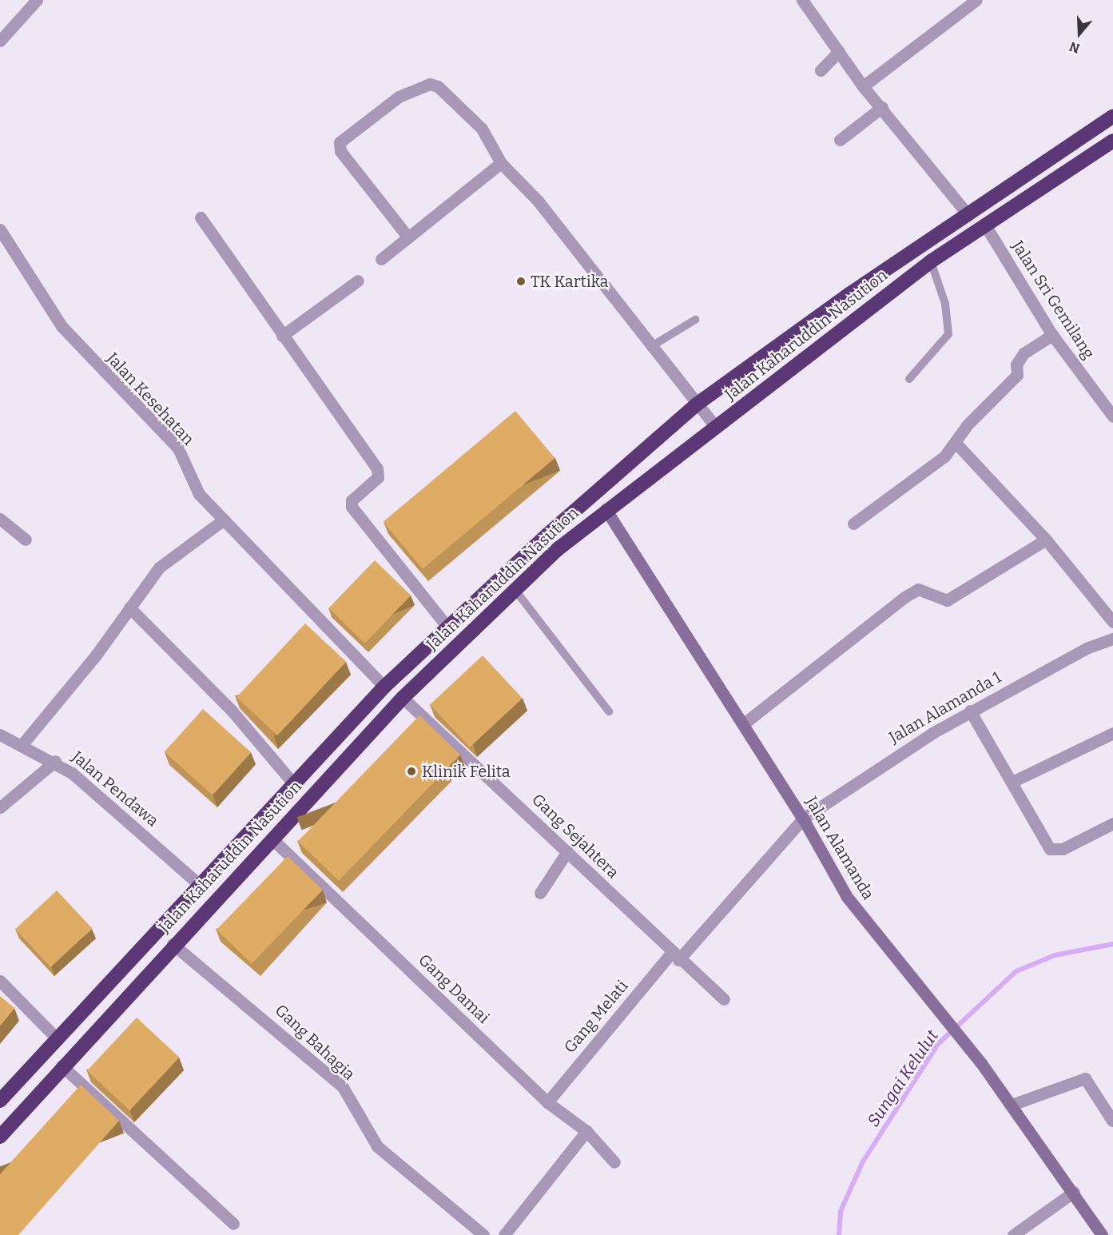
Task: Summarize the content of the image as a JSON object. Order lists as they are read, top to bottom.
{
  "streets": {
    "highway": ["Jalan Kaharuddin Nasution"],
    "street": [
      "Jalan Sri Gemilang",
      "Jalan Kesehatan",
      "Jalan Alamanda 1",
      "Jalan Pendawa",
      "Gang Sejahtera",
      "Jalan Alamanda",
      "Gang Damai",
      "Gang Melati",
      "Gang Bahagia"
    ]
  },
  "crossings": [
    ["Jalan Sri Gemilang", "Jalan Kaharuddin Nasution"],
    ["Jalan Kaharuddin Nasution", "Jalan Kesehatan"],
    ["Jalan Kaharuddin Nasution", "Jalan Pendawa"],
    ["Jalan Kaharuddin Nasution", "Gang Sejahtera"],
    ["Jalan Kaharuddin Nasution", "Jalan Alamanda"],
    ["Jalan Kaharuddin Nasution", "Gang Damai"],
    ["Jalan Kaharuddin Nasution", "Gang Bahagia"],
    ["Jalan Alamanda 1", "Jalan Alamanda"],
    ["Jalan Alamanda 1", "Gang Melati"],
    ["Gang Sejahtera", "Gang Melati"],
    ["Jalan Alamanda", "Gang Melati"],
    ["Gang Damai", "Gang Melati"]
  ],
  "water": ["Sungai Kelulut"],
  "places": ["TK Kartika", "Klinik Felita"],
  "north": "bottom"
}
